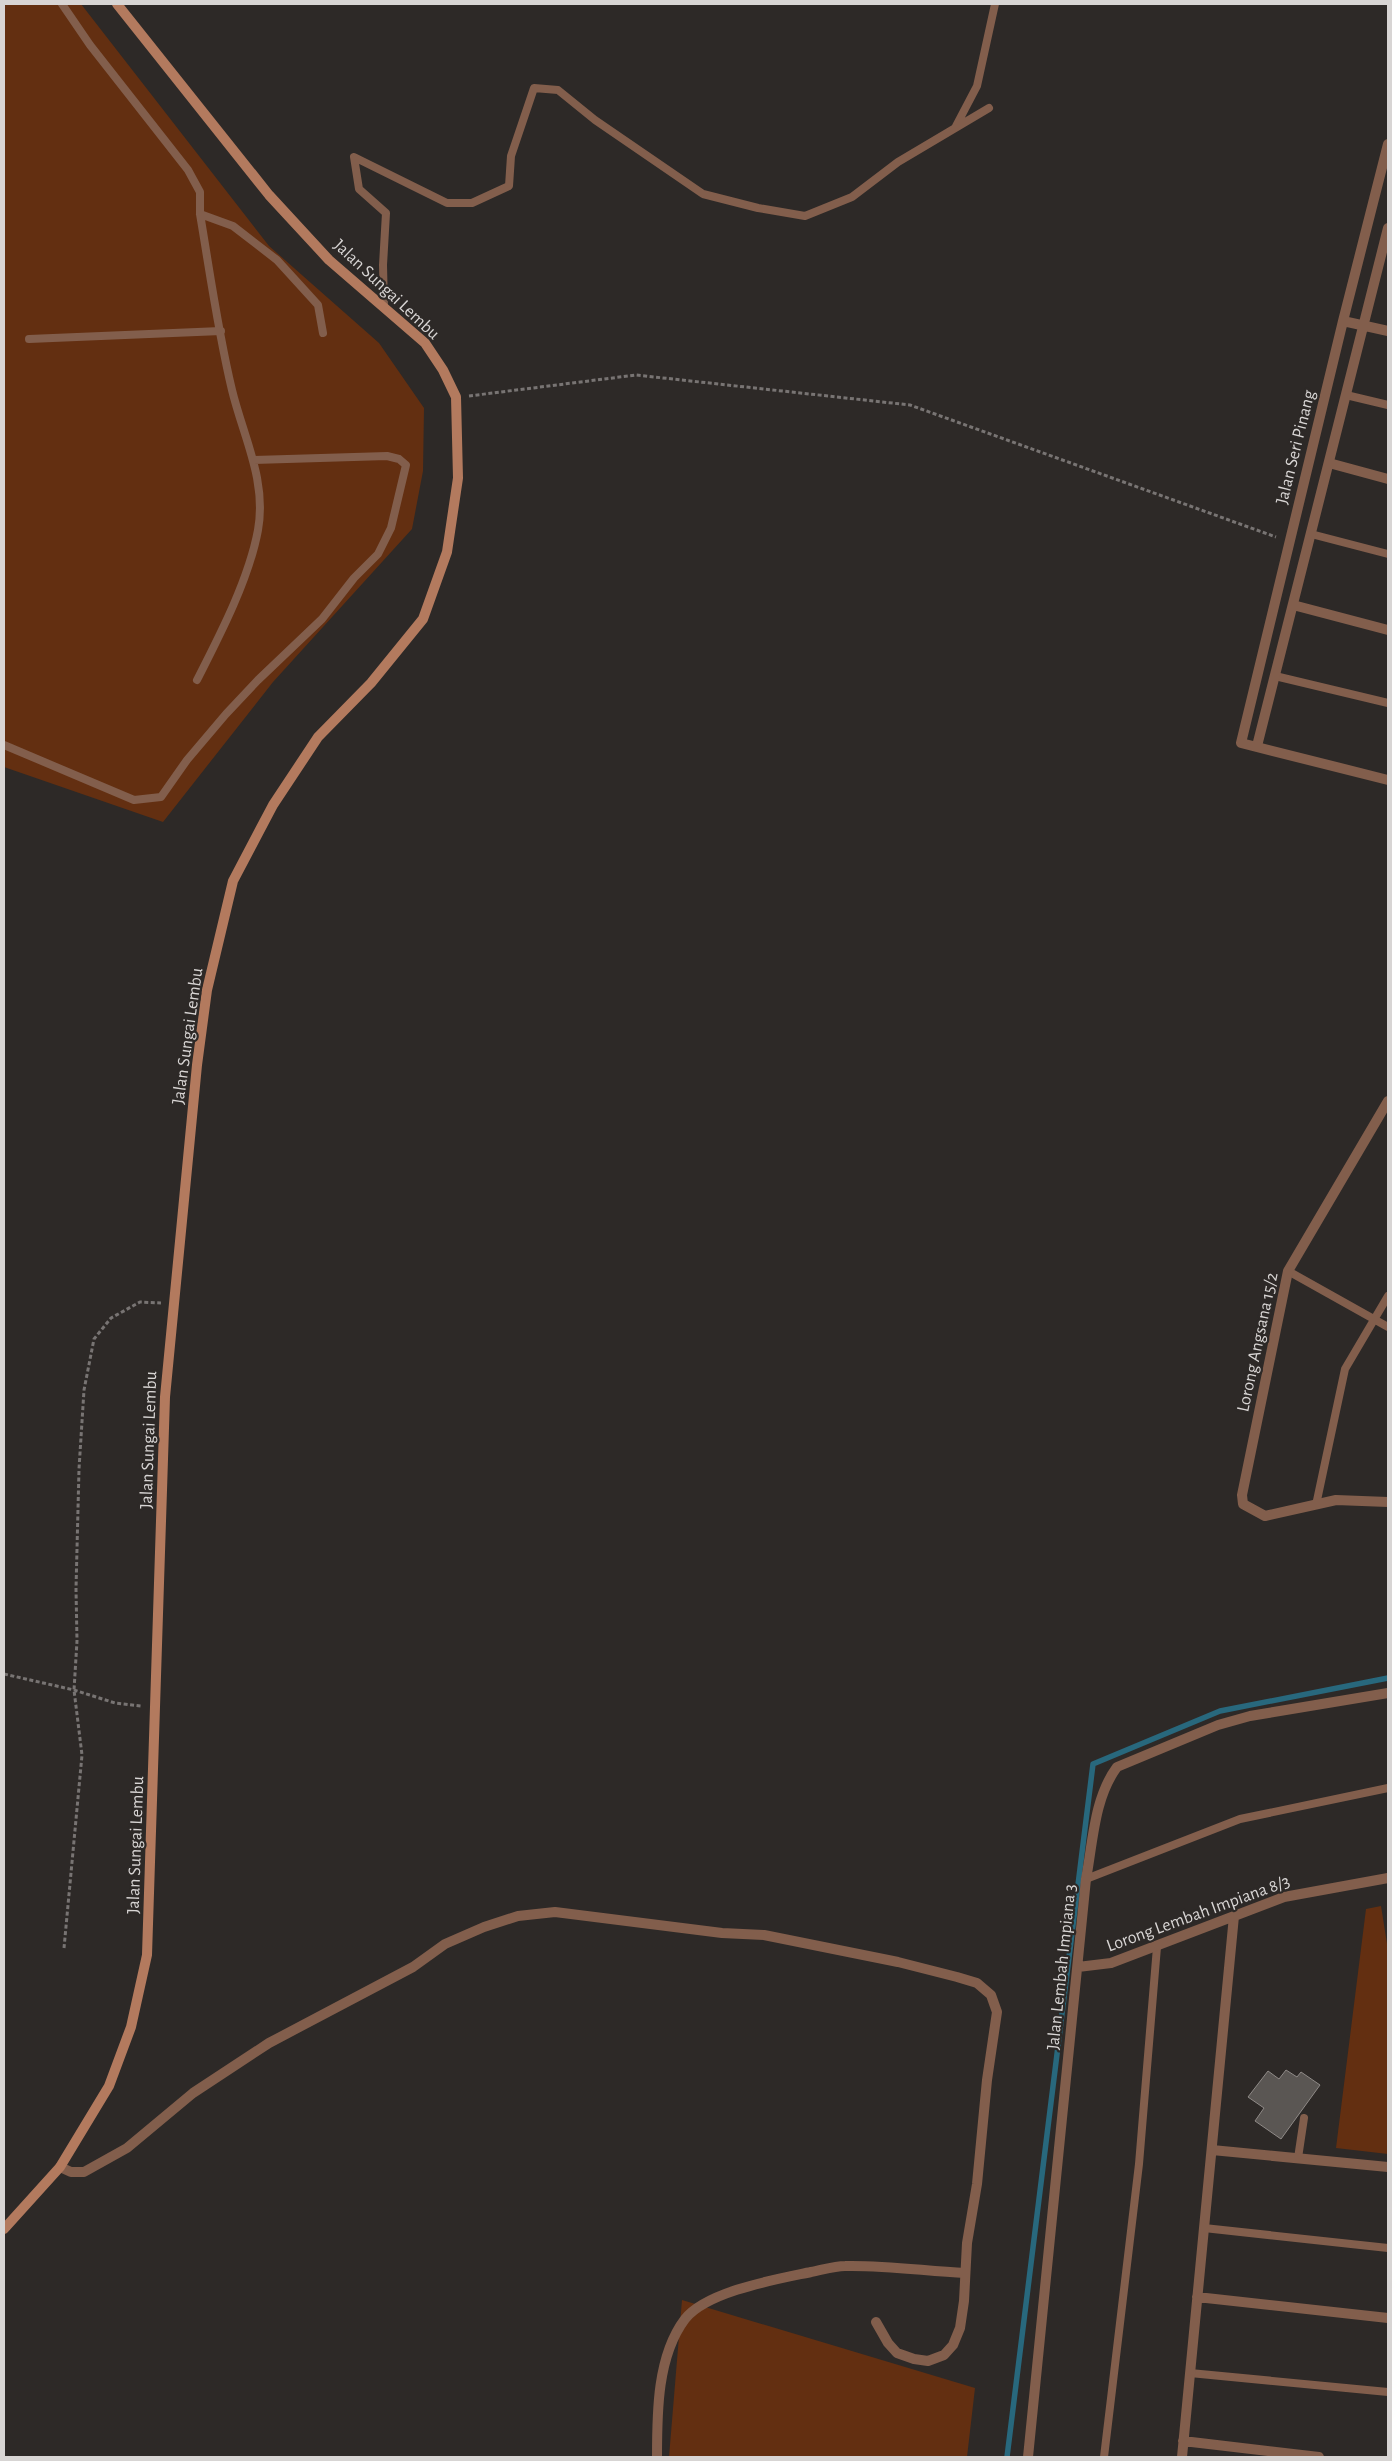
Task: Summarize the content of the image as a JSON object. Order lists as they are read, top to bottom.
{
  "streets": {
    "main road": ["Jalan Sungai Lembu"],
    "street": [
      "Jalan Seri Pinang",
      "Lorong Angsana 15/2",
      "Lorong Lembah Impiana 8/3",
      "Jalan Lembah Impiana 3"
    ]
  },
  "crossings": [
    ["Lorong Lembah Impiana 8/3", "Jalan Lembah Impiana 3"]
  ]
}
